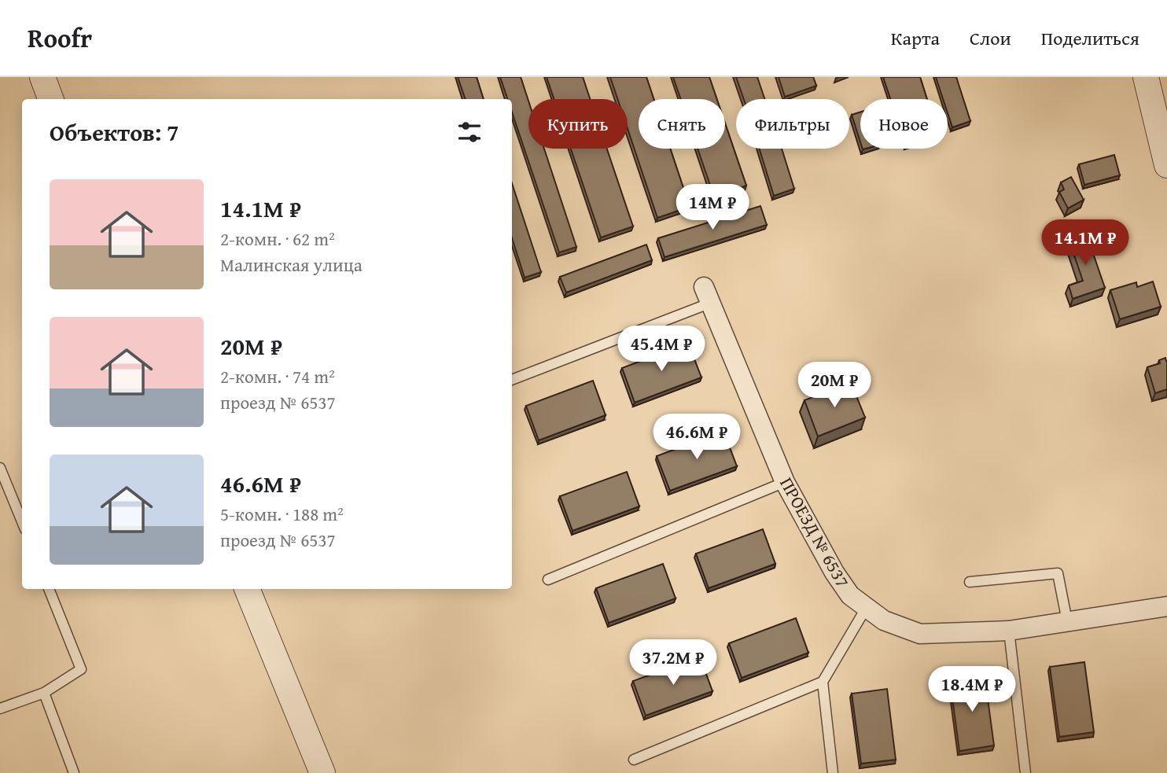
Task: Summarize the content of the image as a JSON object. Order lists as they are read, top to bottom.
{
  "streets": {
    "street": ["ПРОЕЗД № 6537"]
  },
  "page": {
    "header": "Roofr",
    "nav": ["Карта", "Слои", "Поделиться"],
    "chip": [
      "Купить",
      "Снять",
      "Фильтры",
      "Новое"
    ],
    "heading": "Объектов: 7",
    "list": [
      {
        "name": "14.1M ₽",
        "note": "2-комн. · 62 m² · Малинская улица"
      },
      {
        "name": "20M ₽",
        "note": "2-комн. · 74 m² · проезд № 6537"
      },
      {
        "name": "46.6M ₽",
        "note": "5-комн. · 188 m² · проезд № 6537"
      }
    ],
    "price": [
      "14M ₽",
      "14.1M ₽",
      "45.4M ₽",
      "20M ₽",
      "46.6M ₽",
      "37.2M ₽",
      "18.4M ₽"
    ]
  }
}
